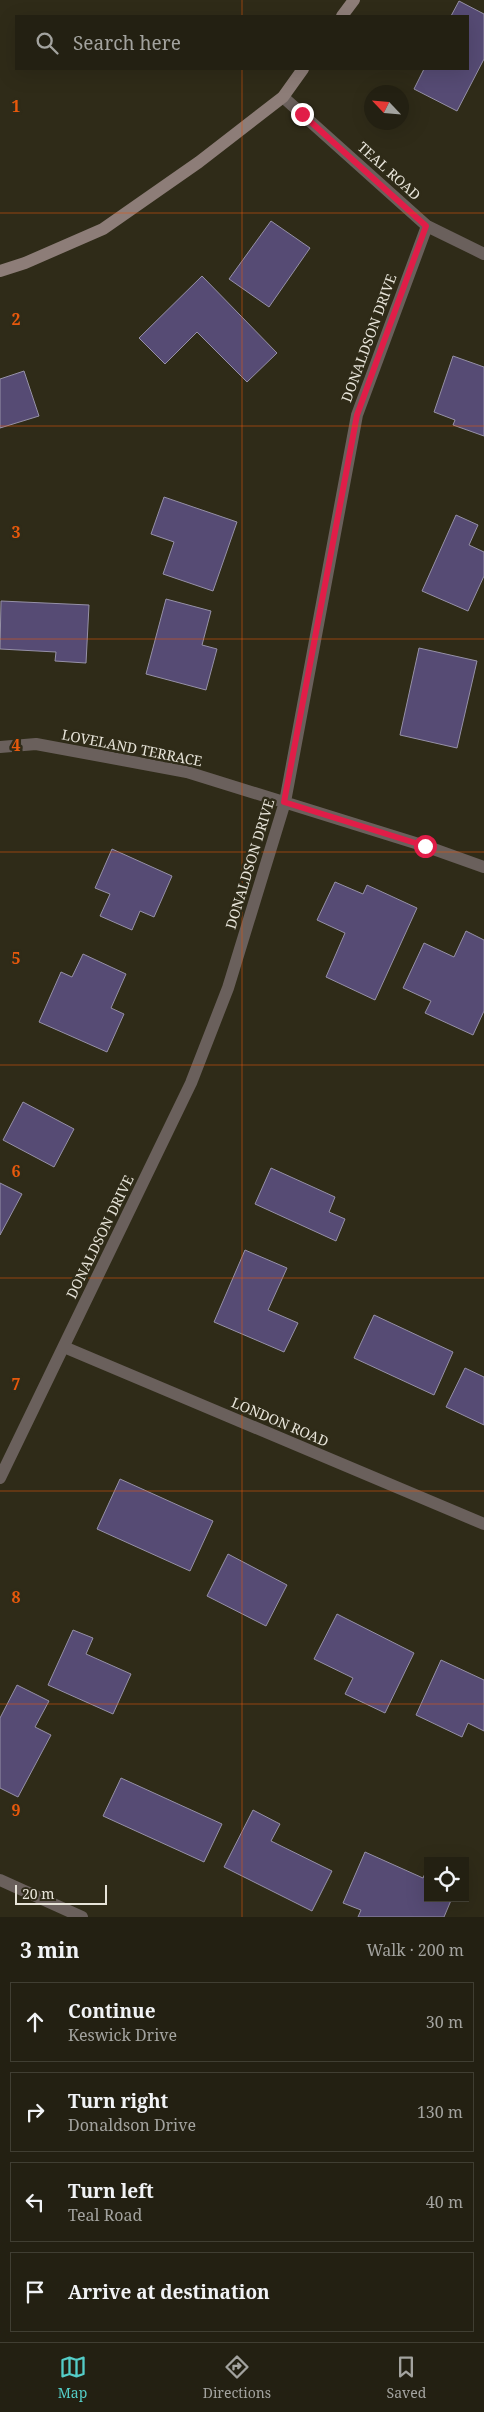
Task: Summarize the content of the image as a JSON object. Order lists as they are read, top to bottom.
{
  "streets": {
    "street": [
      "TEAL ROAD",
      "DONALDSON DRIVE",
      "LOVELAND TERRACE",
      "LONDON ROAD"
    ]
  },
  "crossings": [
    ["TEAL ROAD", "DONALDSON DRIVE"],
    ["DONALDSON DRIVE", "LOVELAND TERRACE"],
    ["DONALDSON DRIVE", "LONDON ROAD"]
  ],
  "scale_bar": "20 m",
  "north": "top left",
  "page": {
    "search": "Search here",
    "scale": "20 m",
    "heading": ["3 min", "Walk · 200 m"],
    "list": [
      ["Continue", "Keswick Drive", "30 m"],
      ["Turn right", "Donaldson Drive", "130 m"],
      ["Turn left", "Teal Road", "40 m"],
      "Arrive at destination"
    ],
    "nav": ["Map", "Directions", "Saved"]
  },
  "grid": {
    "rows": [
      "1",
      "2",
      "3",
      "4",
      "5",
      "6",
      "7",
      "8",
      "9"
    ]
  }
}
